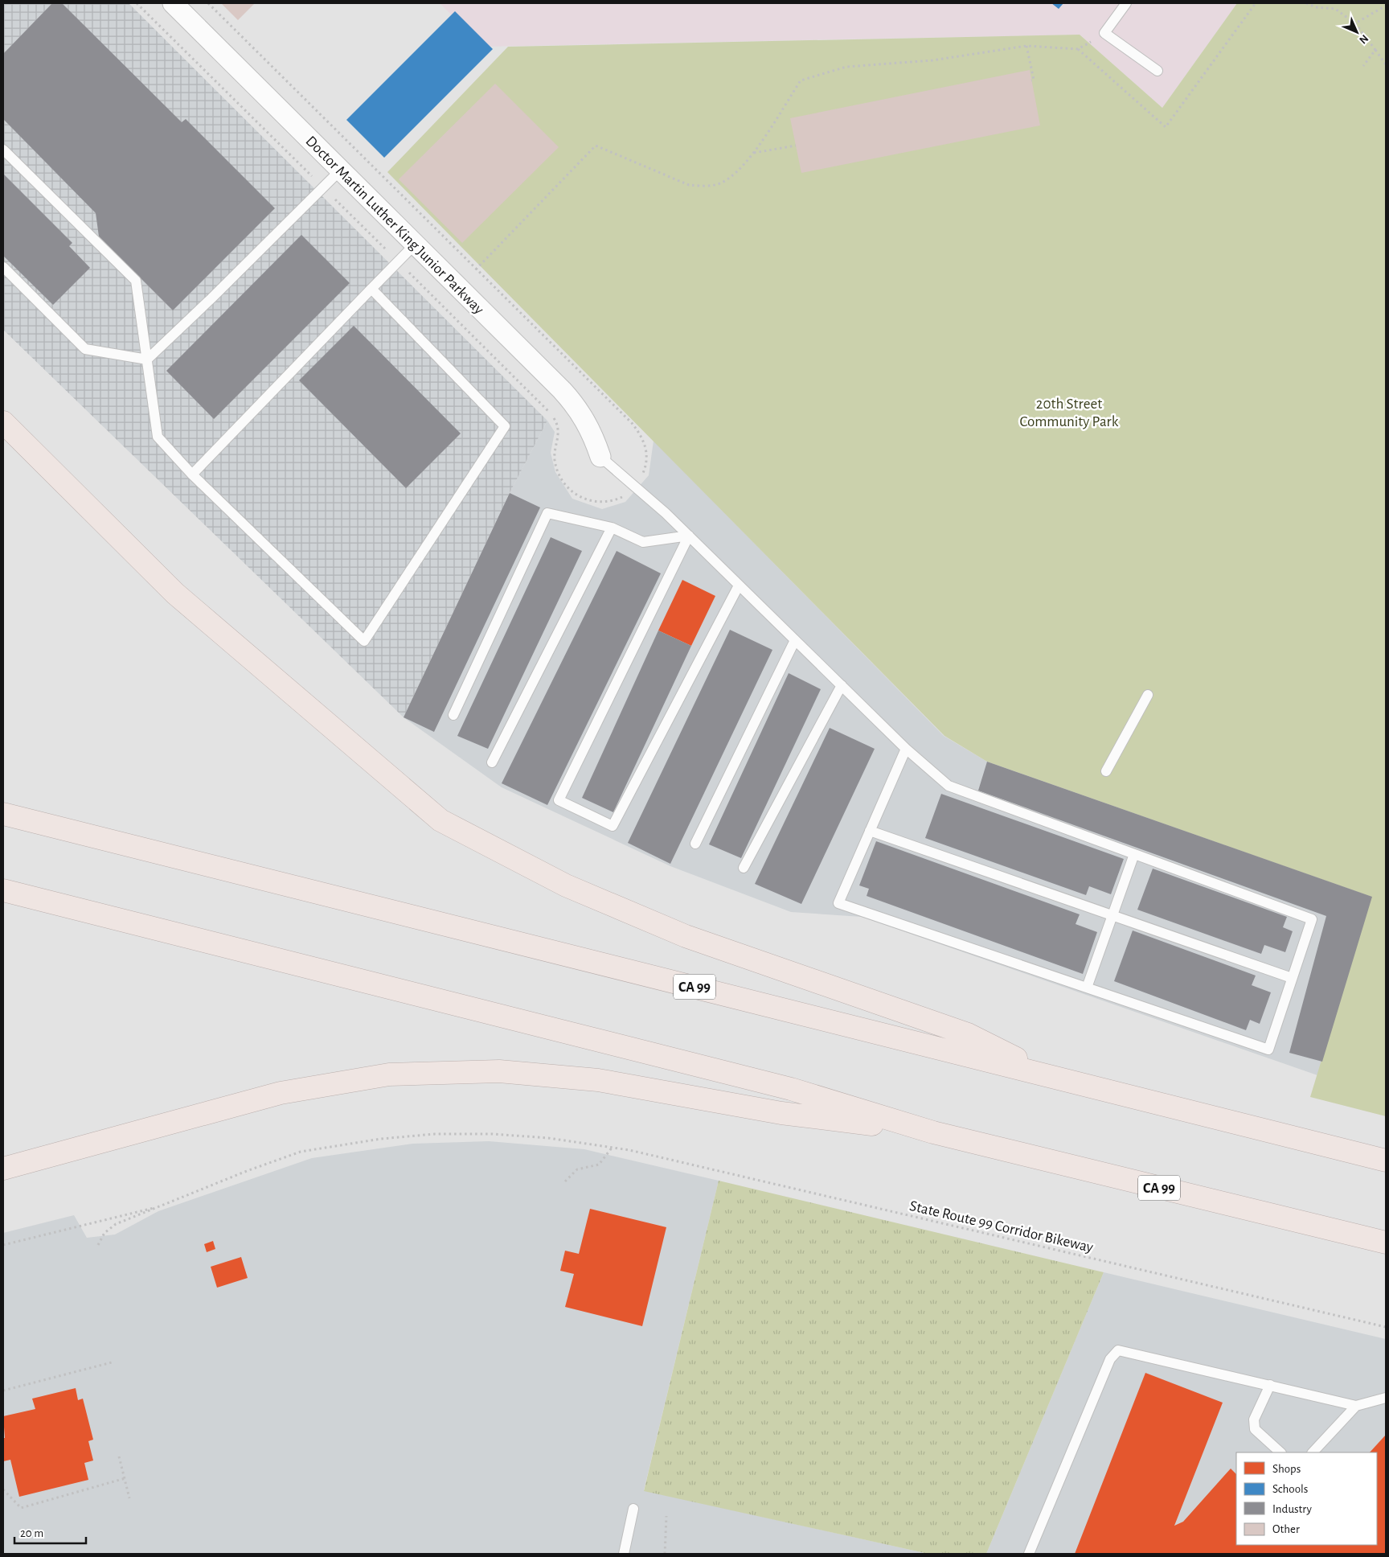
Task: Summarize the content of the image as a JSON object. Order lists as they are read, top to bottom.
{
  "streets": {
    "highway": ["CA 99"],
    "street": ["Doctor Martin Luther King Junior Parkway"],
    "path": ["State Route 99 Corridor Bikeway"]
  },
  "parks": ["20th Street Community Park"],
  "legend": [
    "Shops",
    "Schools",
    "Industry",
    "Other"
  ],
  "scale_bar": "20 m",
  "north": "bottom right"
}
